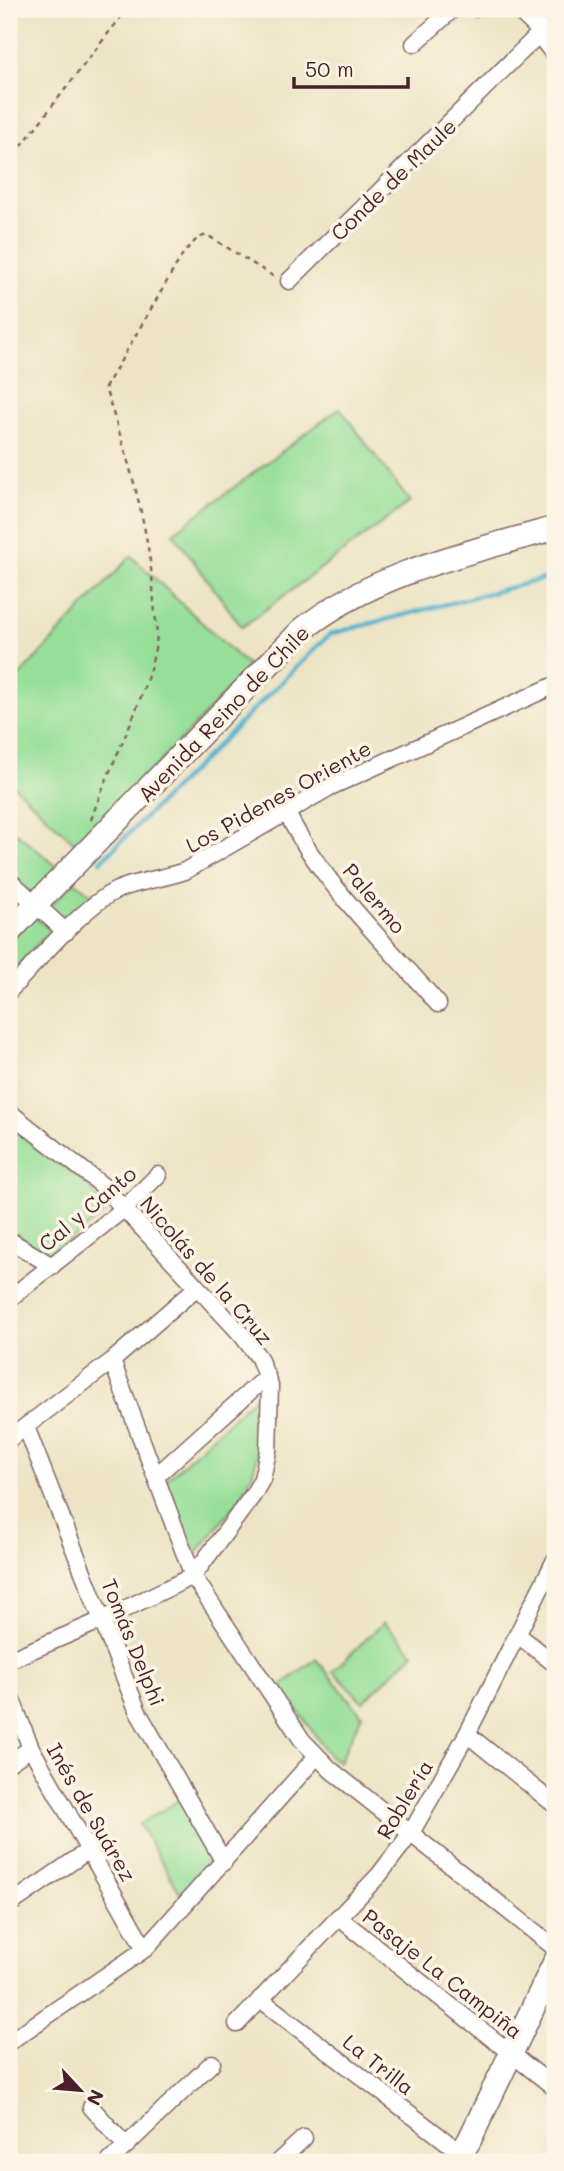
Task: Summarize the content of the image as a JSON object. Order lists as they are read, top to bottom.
{
  "streets": {
    "street": [
      "Conde de Maule",
      "Avenida Reino de Chile",
      "Los Pidenes Oriente",
      "Palermo",
      "Cal y Canto",
      "Nicolás de la Cruz",
      "Tomás Delphi",
      "Roblería",
      "Inés de Suárez",
      "Pasaje La Campiña",
      "La Trilla"
    ]
  },
  "crossings": [
    ["Los Pidenes Oriente", "Palermo"],
    ["Cal y Canto", "Nicolás de la Cruz"],
    ["Nicolás de la Cruz", "Tomás Delphi"],
    ["Roblería", "Pasaje La Campiña"],
    ["Roblería", "La Trilla"]
  ],
  "scale_bar": "50 m",
  "north": "bottom right"
}
